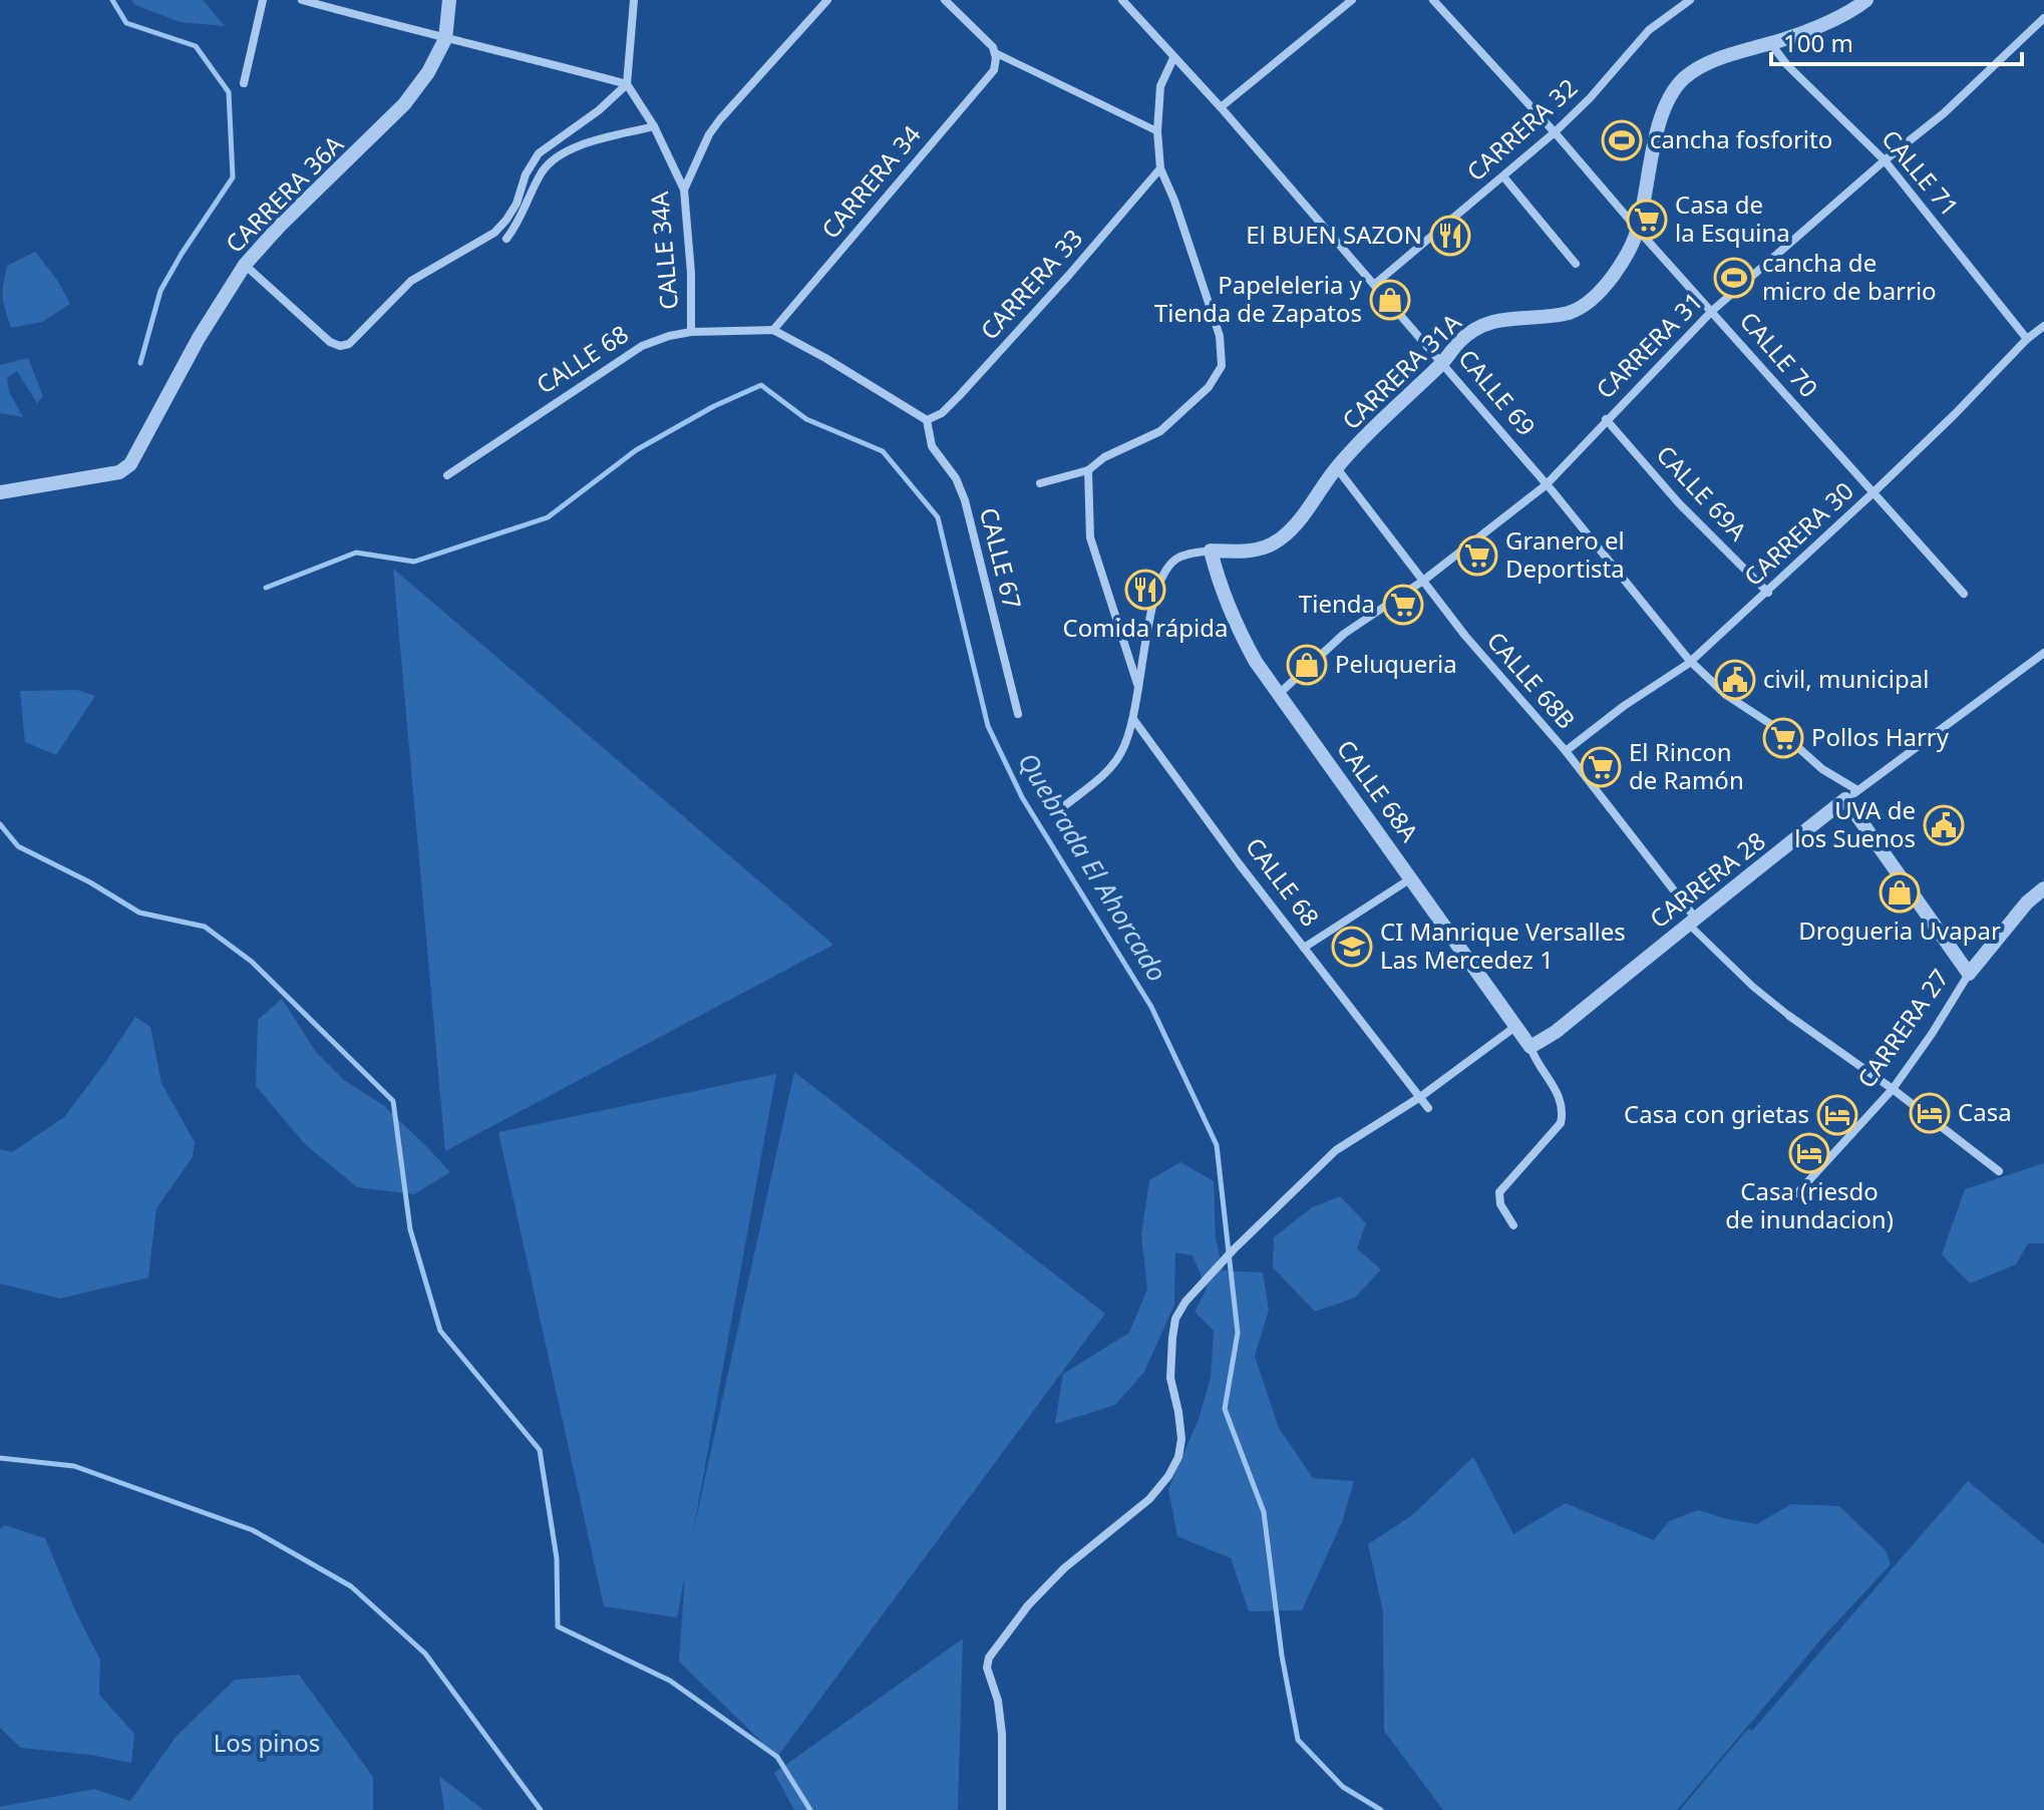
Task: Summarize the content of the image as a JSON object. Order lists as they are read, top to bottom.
{
  "streets": {
    "street": [
      "CARRERA 32",
      "CALLE 71",
      "CARRERA 34",
      "CARRERA 36A",
      "CALLE 34A",
      "CARRERA 33",
      "CARRERA 31",
      "CALLE 70",
      "CALLE 68",
      "CARRERA 31A",
      "CALLE 69",
      "CALLE 69A",
      "CARRERA 30",
      "CALLE 67",
      "CALLE 68B",
      "CALLE 68A",
      "CARRERA 28",
      "CARRERA 27"
    ]
  },
  "crossings": [
    ["CARRERA 32", "CALLE 70"],
    ["CARRERA 32", "CALLE 69"],
    ["CALLE 71", "CARRERA 31"],
    ["CALLE 71", "CARRERA 31A"],
    ["CALLE 71", "CARRERA 30"],
    ["CARRERA 34", "CALLE 68"],
    ["CALLE 34A", "CALLE 68"],
    ["CARRERA 33", "CALLE 68"],
    ["CARRERA 33", "CALLE 67"],
    ["CARRERA 31", "CALLE 70"],
    ["CARRERA 31", "CALLE 69"],
    ["CARRERA 31", "CALLE 69A"],
    ["CARRERA 31", "CALLE 68B"],
    ["CARRERA 31", "CALLE 68A"],
    ["CALLE 70", "CARRERA 31A"],
    ["CALLE 70", "CARRERA 30"],
    ["CALLE 68", "CARRERA 31A"],
    ["CALLE 68", "CALLE 67"],
    ["CARRERA 31A", "CALLE 69"],
    ["CARRERA 31A", "CALLE 68B"],
    ["CARRERA 31A", "CALLE 68A"],
    ["CALLE 69", "CARRERA 30"],
    ["CALLE 69", "CARRERA 28"],
    ["CALLE 69", "CARRERA 27"],
    ["CALLE 69A", "CARRERA 30"],
    ["CARRERA 30", "CALLE 68B"],
    ["CALLE 68B", "CARRERA 28"],
    ["CALLE 68A", "CARRERA 28"]
  ],
  "water": ["Quebrada El Ahorcado"],
  "parks": ["Los pinos"],
  "places": {
    "sports": ["cancha fosforito", "cancha de micro de barrio"],
    "supermarket": [
      "Casa de la Esquina",
      "Granero el Deportista",
      "Tienda",
      "Pollos Harry",
      "El Rincon de Ramón"
    ],
    "restaurant": ["El BUEN SAZON", "Comida rápida"],
    "shop": ["Papeleleria y Tienda de Zapatos", "Peluqueria", "Drogueria Uvapar"],
    "public building": ["civil, municipal", "UVA de los Suenos"],
    "school or university": ["CI Manrique Versalles Las Mercedez 1"],
    "hotel": ["Casa", "Casa con grietas", "Casa (riesdo de inundacion)"]
  },
  "scale_bar": "100 m"
}
